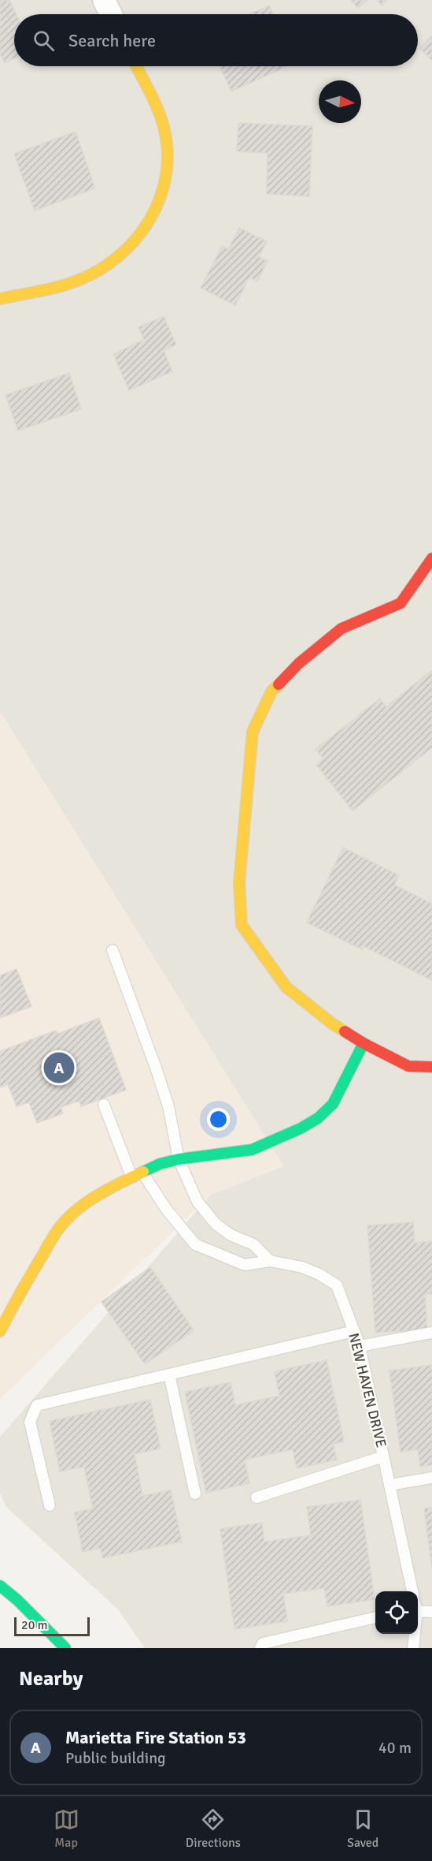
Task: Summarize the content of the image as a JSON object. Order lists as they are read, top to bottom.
{
  "streets": {
    "lane": ["NEW HAVEN DRIVE"]
  },
  "scale_bar": "20 m",
  "north": "right",
  "page": {
    "search": "Search here",
    "pins": "A",
    "scale": "20 m",
    "heading": "Nearby",
    "list": [
      {
        "mark": "A",
        "name": "Marietta Fire Station 53",
        "note": "Public building",
        "value": "40 m"
      }
    ],
    "nav": ["Map", "Directions", "Saved"]
  }
}
